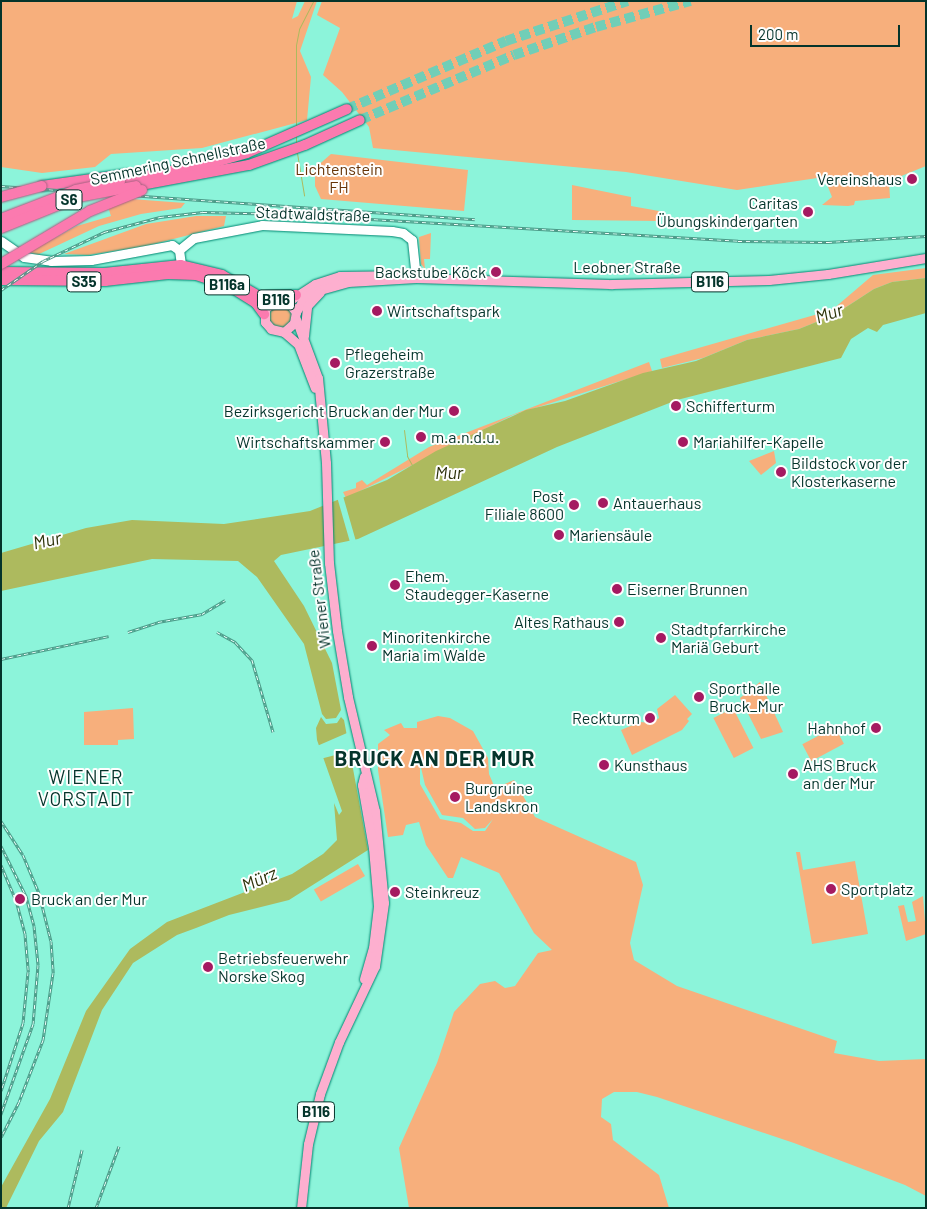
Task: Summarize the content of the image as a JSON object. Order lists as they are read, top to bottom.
{
  "streets": {
    "highway": [
      "Semmering Schnellstraße",
      "S6",
      "S35",
      "B116a"
    ],
    "main road": ["Leobner Straße", "B116", "Wiener Straße"],
    "street": ["Stadtwaldstraße"]
  },
  "crossings": [
    ["Stadtwaldstraße", "Leobner Straße"],
    ["Leobner Straße", "B116"],
    ["Leobner Straße", "B116a"],
    ["S35", "B116a"],
    ["B116", "B116a"]
  ],
  "districts": ["BRUCK AN DER MUR", "WIENER VORSTADT"],
  "water": ["Mur", "Mürz"],
  "parks": ["Lichtenstein FH"],
  "places": [
    "Vereinshaus",
    "Caritas Übungskindergarten",
    "Backstube Köck",
    "Wirtschaftspark",
    "Pflegeheim Grazerstraße",
    "Schifferturm",
    "Bezirksgericht Bruck an der Mur",
    "m.a.n.d.u.",
    "Wirtschaftskammer",
    "Mariahilfer-Kapelle",
    "Bildstock vor der Klosterkaserne",
    "Antauerhaus",
    "Post Filiale 8600",
    "Mariensäule",
    "Ehem. Staudegger-Kaserne",
    "Eiserner Brunnen",
    "Altes Rathaus",
    "Stadtpfarrkirche Mariä Geburt",
    "Minoritenkirche Maria im Walde",
    "Sporthalle Bruck_Mur",
    "Reckturm",
    "Hahnhof",
    "Kunsthaus",
    "AHS Bruck an der Mur",
    "Burgruine Landskron",
    "Sportplatz",
    "Steinkreuz",
    "Bruck an der Mur",
    "Betriebsfeuerwehr Norske Skog"
  ],
  "scale_bar": "200 m"
}
